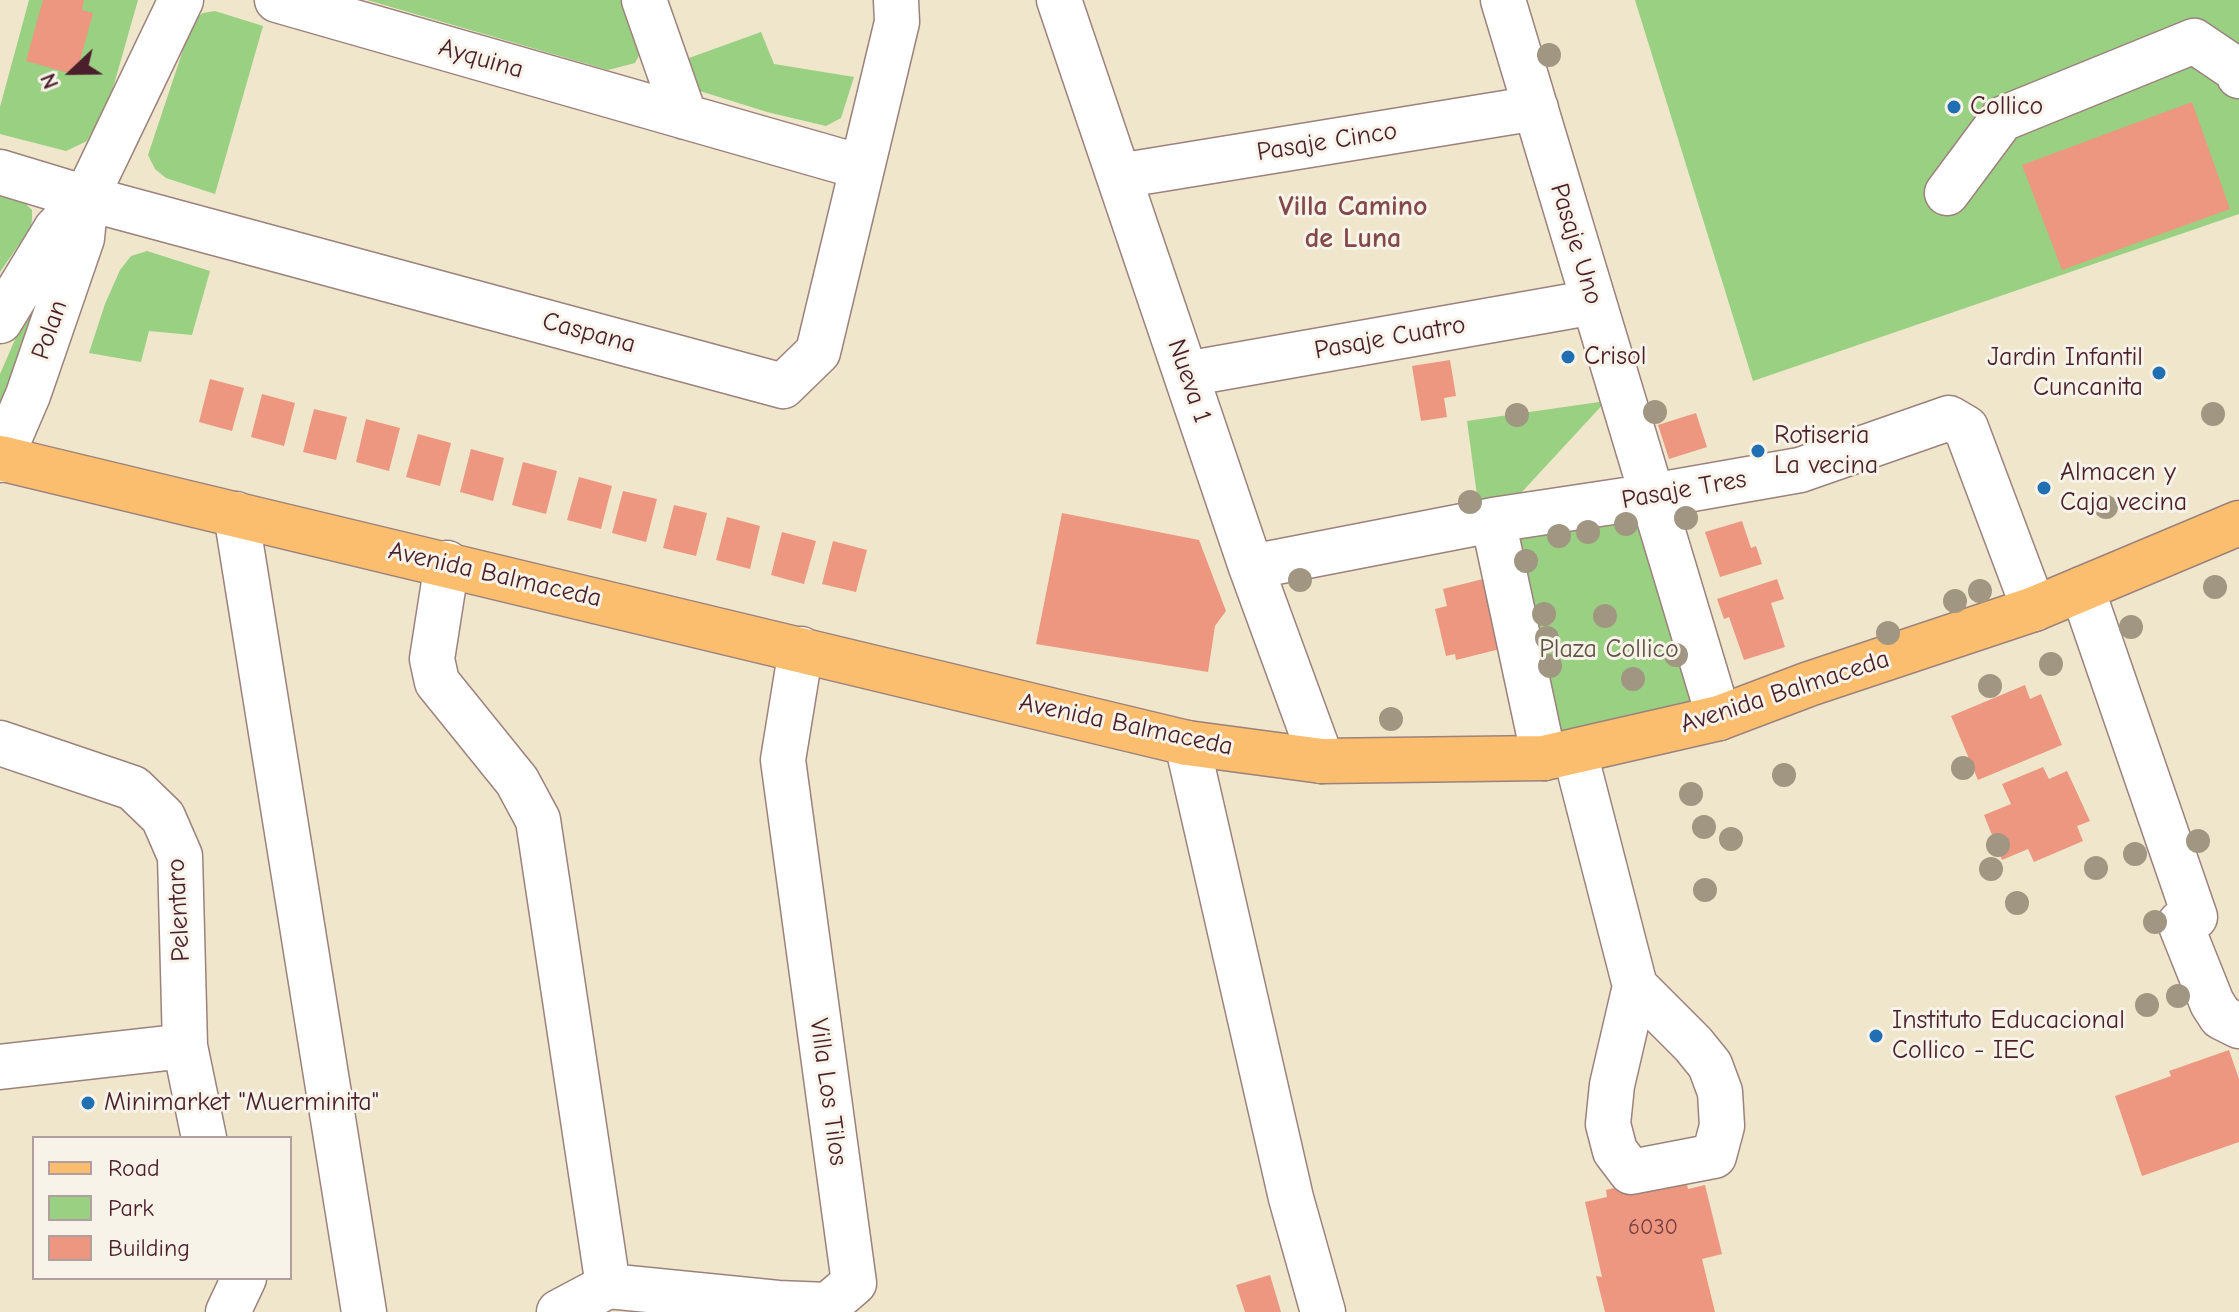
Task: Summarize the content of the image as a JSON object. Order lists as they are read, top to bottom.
{
  "streets": {
    "main road": ["Avenida Balmaceda"],
    "street": [
      "Ayquina",
      "Pasaje Cinco",
      "Pasaje Uno",
      "Polan",
      "Caspana",
      "Pasaje Cuatro",
      "Nueva 1",
      "Pasaje Tres",
      "Pelentaro",
      "Villa Los Tilos"
    ]
  },
  "crossings": [
    ["Ayquina", "Caspana"],
    ["Pasaje Cinco", "Pasaje Uno"],
    ["Pasaje Cinco", "Nueva 1"],
    ["Pasaje Uno", "Pasaje Cuatro"],
    ["Pasaje Uno", "Pasaje Tres"],
    ["Pasaje Uno", "Avenida Balmaceda"],
    ["Polan", "Caspana"],
    ["Polan", "Avenida Balmaceda"],
    ["Pasaje Cuatro", "Nueva 1"],
    ["Nueva 1", "Pasaje Tres"],
    ["Nueva 1", "Avenida Balmaceda"],
    ["Pasaje Tres", "Avenida Balmaceda"],
    ["Avenida Balmaceda", "Villa Los Tilos"]
  ],
  "districts": ["Villa Camino de Luna"],
  "parks": ["Plaza Collico"],
  "places": [
    "Collico",
    "Crisol",
    "Jardin Infantil Cuncanita",
    "Rotiseria La vecina",
    "Almacen y Caja vecina",
    "Instituto Educacional Collico - IEC",
    "Minimarket \"Muerminita\""
  ],
  "house_numbers": ["6030"],
  "legend": ["Road", "Park", "Building"],
  "north": "left"
}
